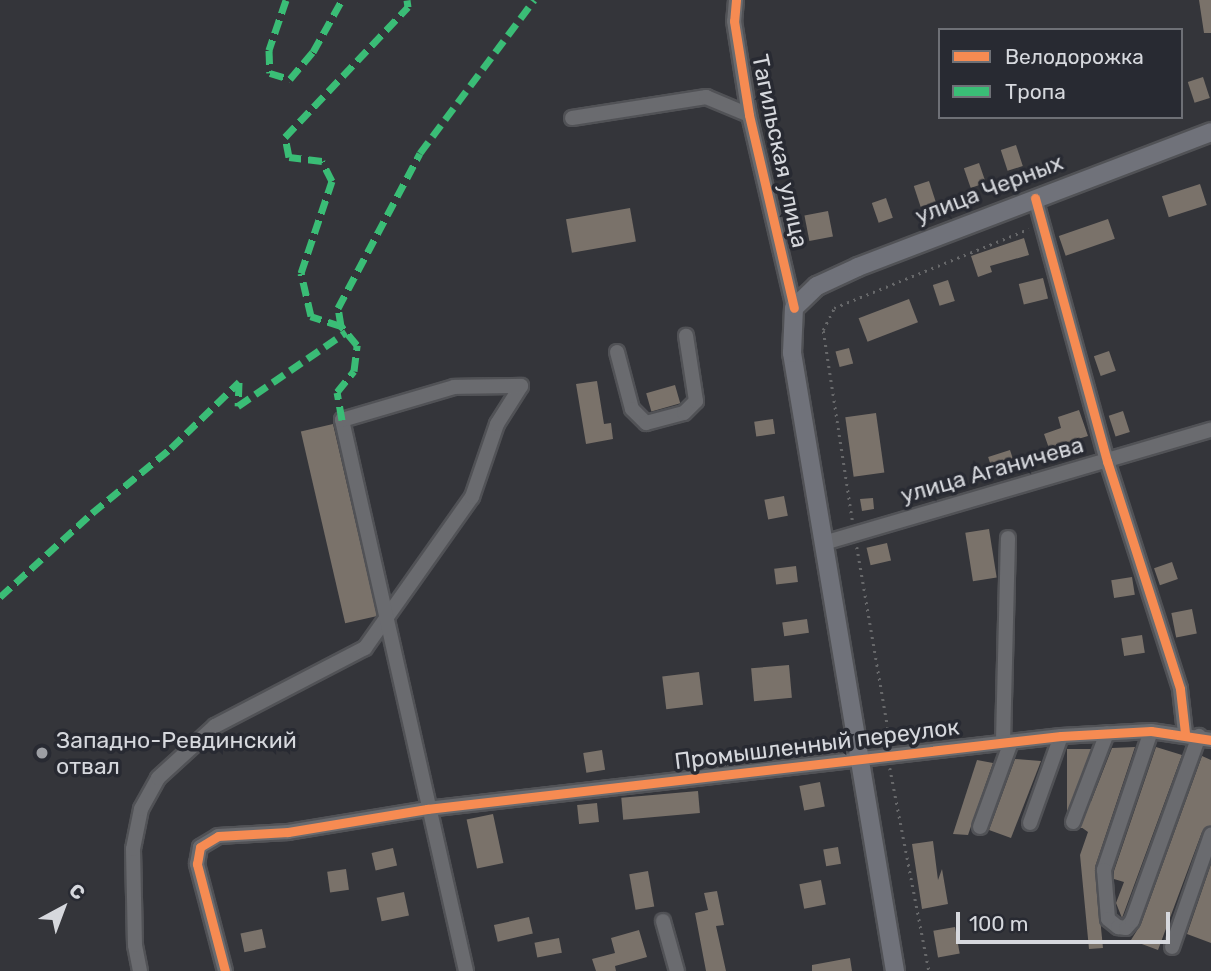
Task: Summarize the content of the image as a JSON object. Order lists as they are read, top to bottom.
{
  "streets": {
    "main road": ["Тагильская улица", "улица Черных"],
    "street": ["улица Аганичева", "Промышленный переулок"]
  },
  "crossings": [
    ["Тагильская улица", "улица Черных"],
    ["Тагильская улица", "улица Аганичева"],
    ["Тагильская улица", "Промышленный переулок"]
  ],
  "places": ["Западно-Ревдинский отвал"],
  "legend": ["Велодорожка", "Тропа"],
  "scale_bar": "100 m",
  "north": "top right"
}
